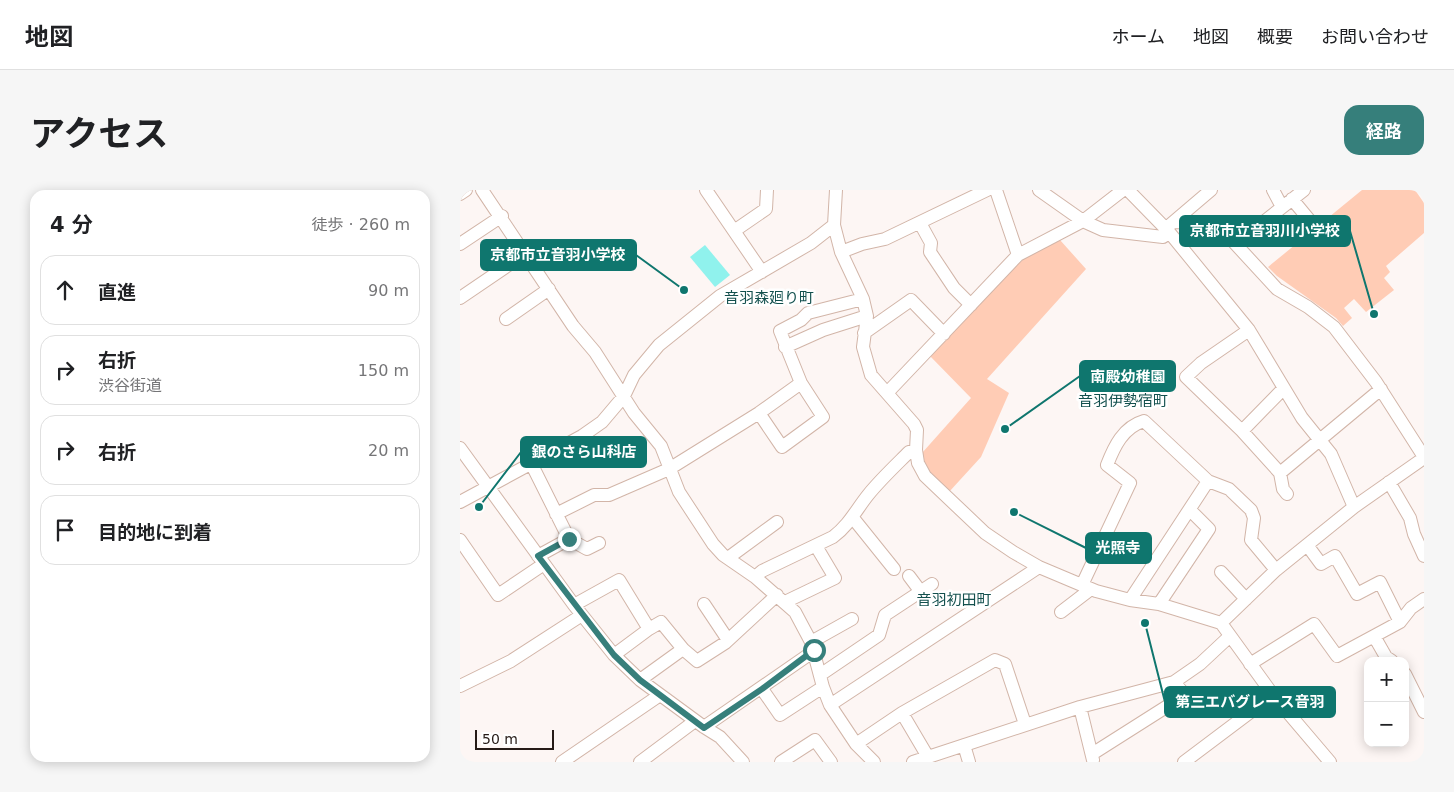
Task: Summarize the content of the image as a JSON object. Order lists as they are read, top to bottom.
{
  "districts": ["音羽森廻り町", "音羽伊勢宿町", "音羽初田町"],
  "places": [
    "京都市立音羽小学校",
    "京都市立音羽川小学校",
    "南殿幼稚園",
    "銀のさら山科店",
    "光照寺",
    "第三エバグレース音羽"
  ],
  "scale_bar": "50 m",
  "page": {
    "header": "地図",
    "nav": [
      "ホーム",
      "地図",
      "概要",
      "お問い合わせ"
    ],
    "title": "アクセス",
    "buttons": "経路",
    "heading": ["4 分", "徒歩 · 260 m"],
    "list": [
      ["直進", "90 m"],
      ["右折", "渋谷街道", "150 m"],
      ["右折", "20 m"],
      "目的地に到着"
    ],
    "map_buttons": ["+", "−"],
    "scale": "50 m"
  }
}
